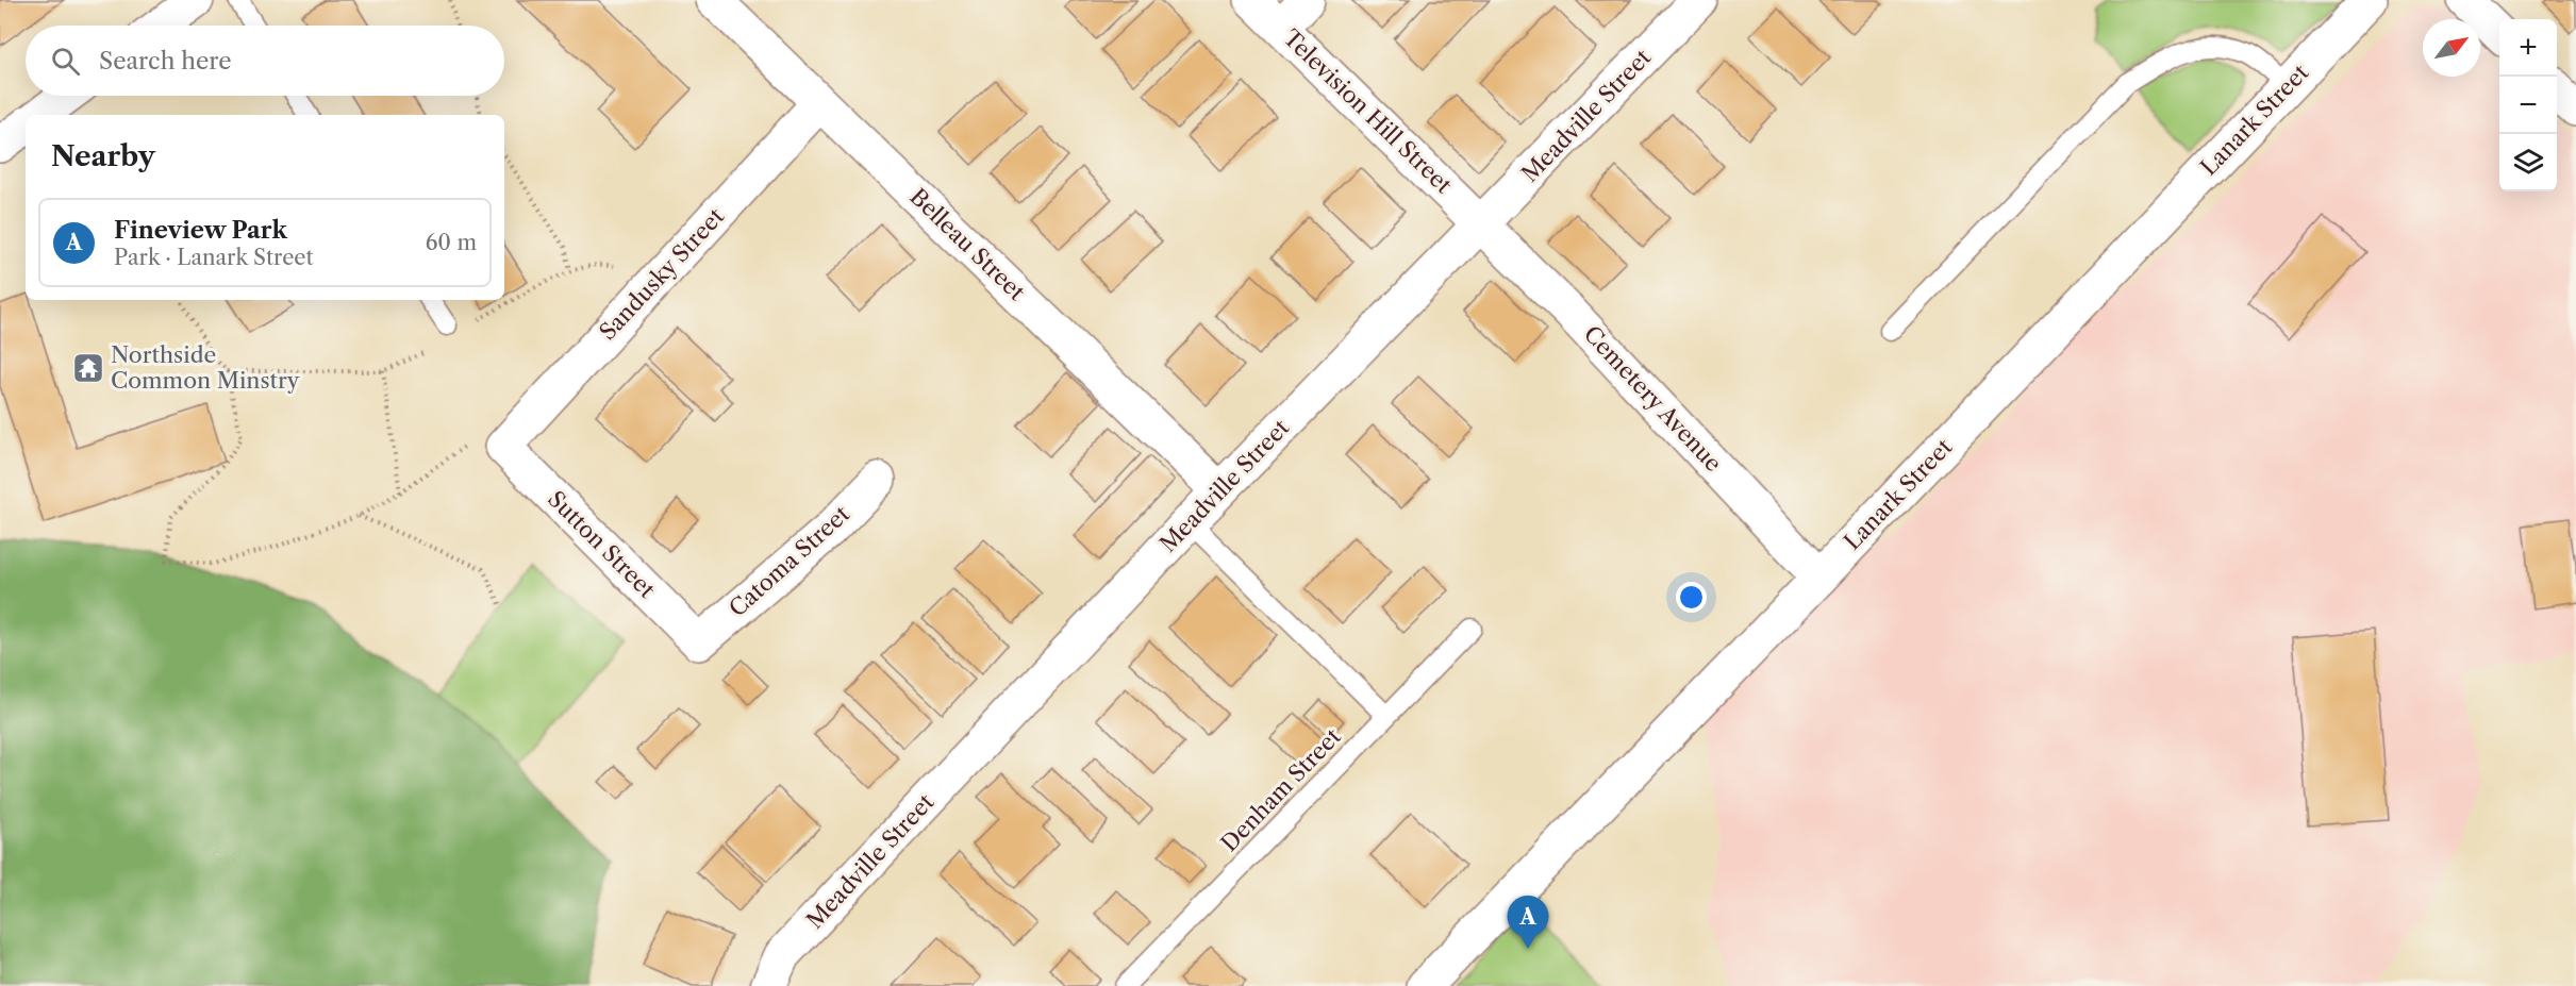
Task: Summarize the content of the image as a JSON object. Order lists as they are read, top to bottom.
{
  "streets": {
    "street": [
      "Television Hill Street",
      "Meadville Street",
      "Lanark Street",
      "Belleau Street",
      "Sandusky Street",
      "Cemetery Avenue",
      "Sutton Street",
      "Catoma Street"
    ],
    "lane": ["Denham Street"]
  },
  "crossings": [
    ["Television Hill Street", "Meadville Street"],
    ["Television Hill Street", "Cemetery Avenue"],
    ["Meadville Street", "Belleau Street"],
    ["Meadville Street", "Cemetery Avenue"],
    ["Lanark Street", "Cemetery Avenue"],
    ["Belleau Street", "Sandusky Street"],
    ["Sandusky Street", "Sutton Street"],
    ["Sutton Street", "Catoma Street"]
  ],
  "places": {
    "temple": ["Northside Common Minstry"]
  },
  "north": "top right",
  "page": {
    "map_buttons": ["+", "−"],
    "search": "Search here",
    "heading": "Nearby",
    "list": [
      {
        "mark": "A",
        "name": "Fineview Park",
        "note": "Park · Lanark Street",
        "value": "60 m"
      }
    ],
    "pins": "A"
  }
}
